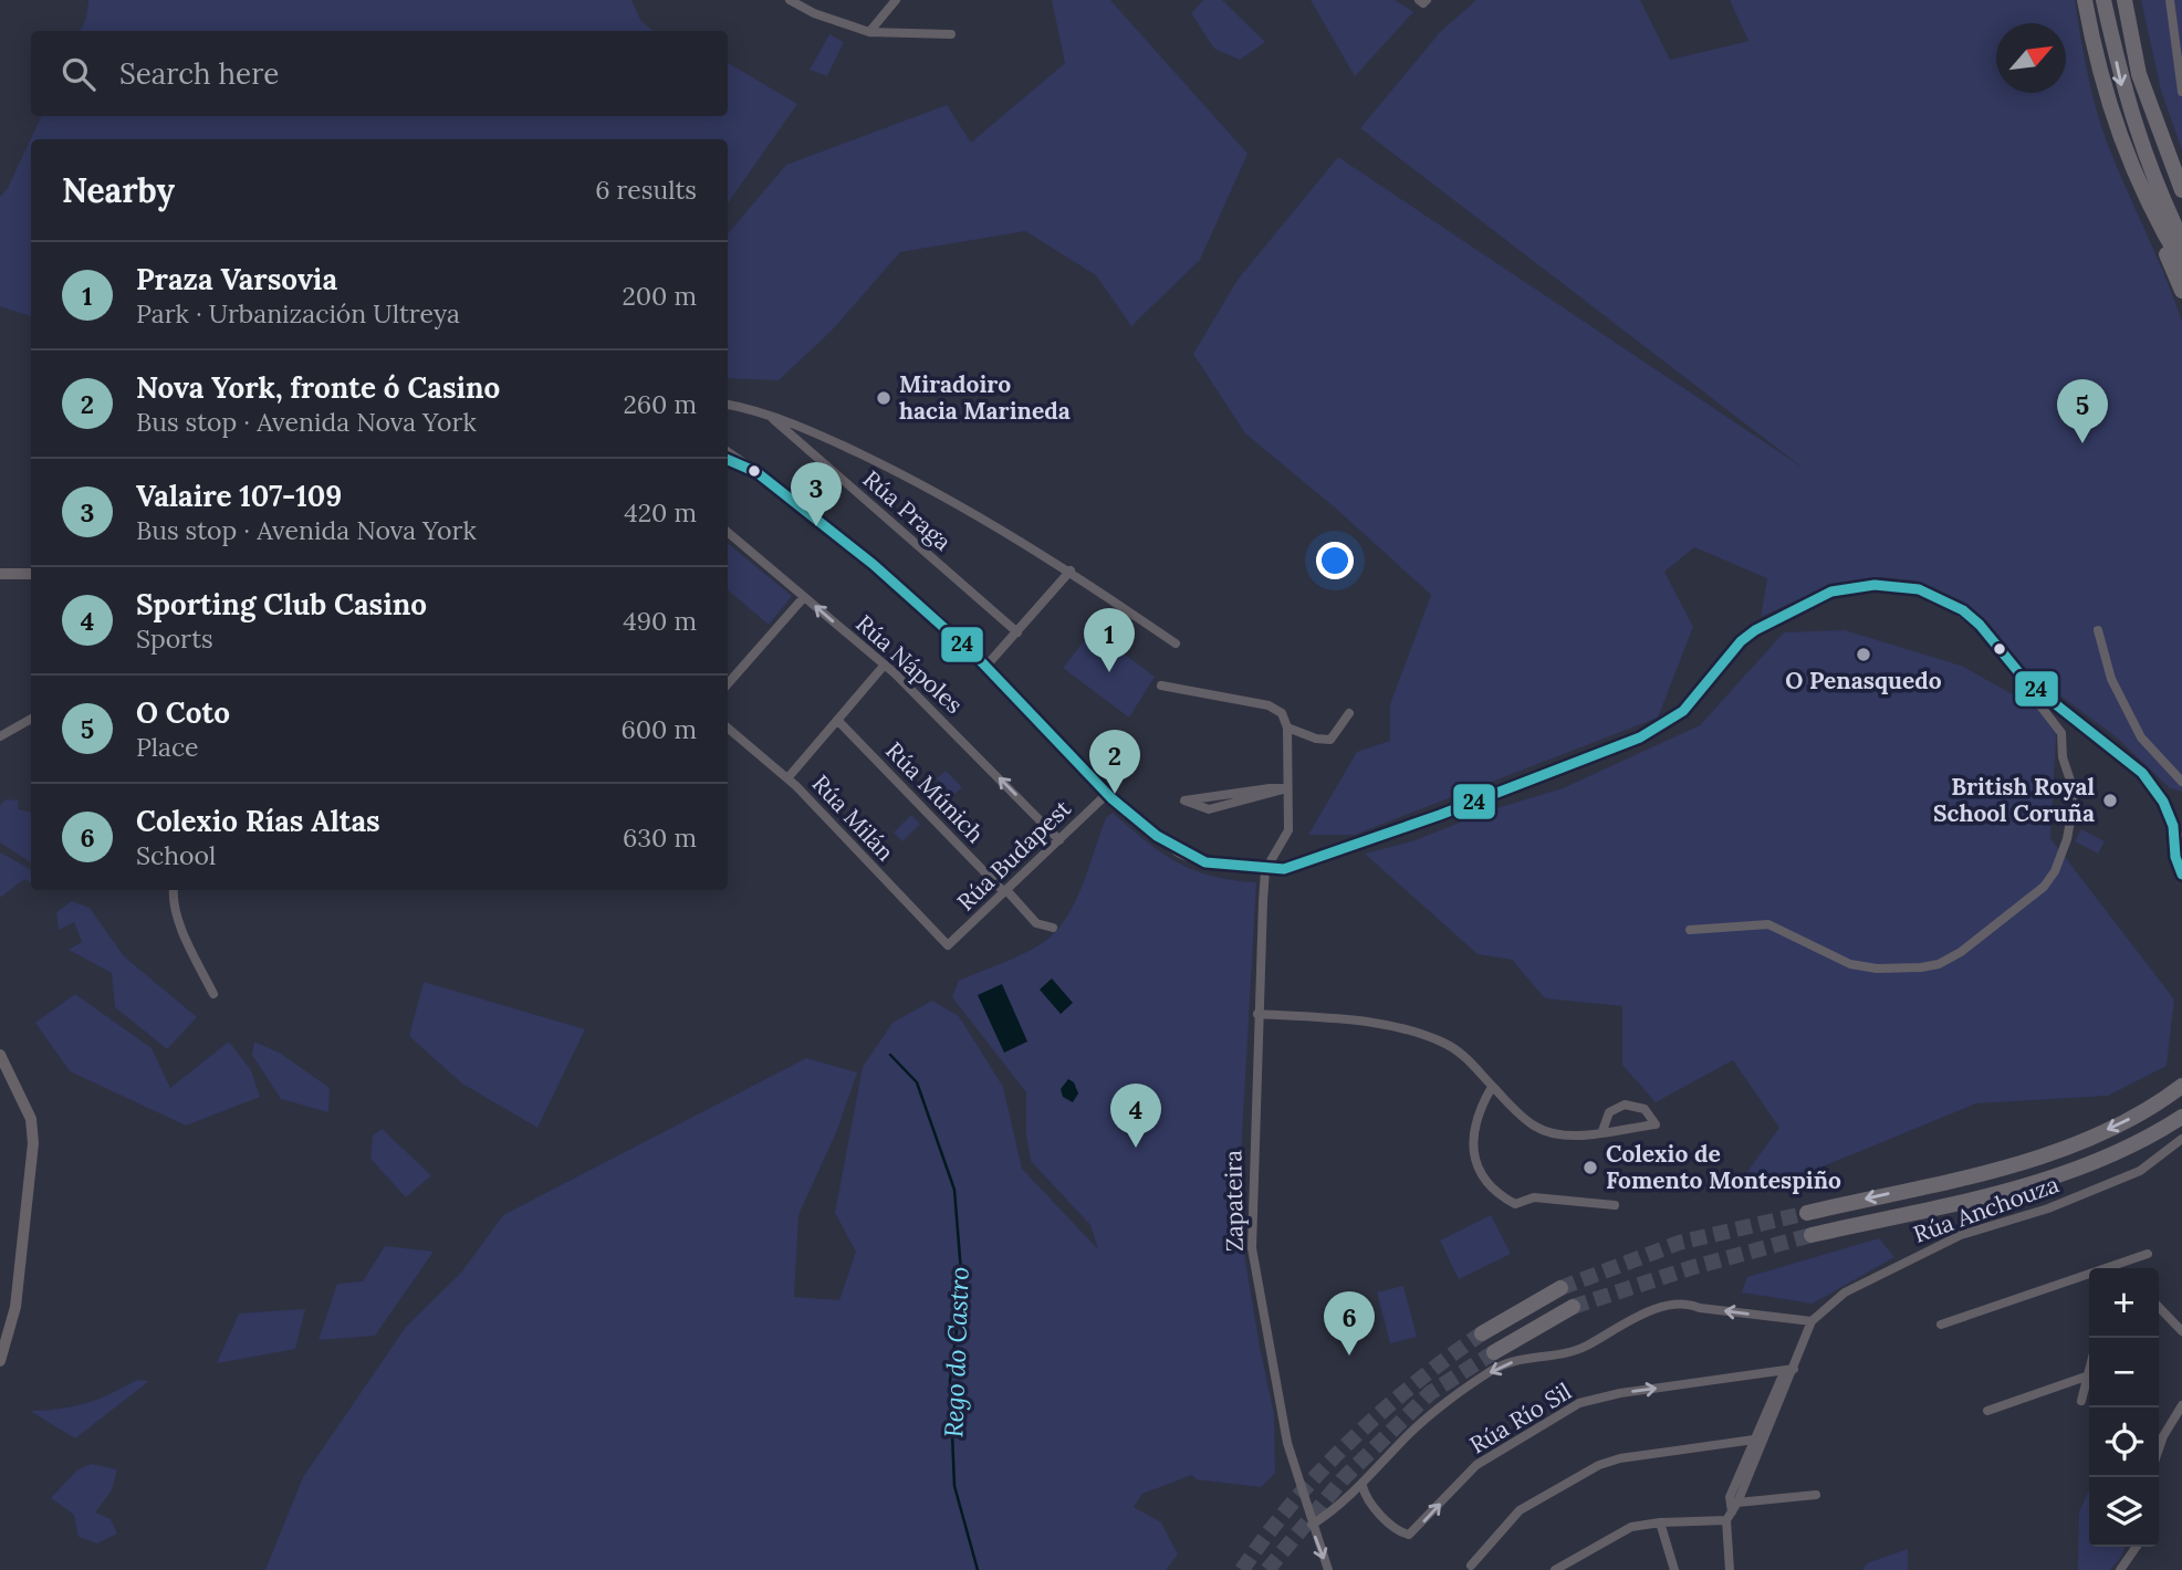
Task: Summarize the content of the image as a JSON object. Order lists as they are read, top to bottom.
{
  "streets": {
    "street": [
      "Rúa Praga",
      "Rúa Nápoles",
      "Rúa Múnich",
      "Rúa Milán",
      "Rúa Budapest",
      "Zapateira",
      "Rúa Anchouza",
      "Rúa Río Sil"
    ]
  },
  "crossings": [
    ["Rúa Nápoles", "Rúa Budapest"],
    ["Rúa Múnich", "Rúa Budapest"],
    ["Rúa Milán", "Rúa Budapest"],
    ["Rúa Anchouza", "Rúa Río Sil"]
  ],
  "water": ["Rego do Castro"],
  "places": [
    "Miradoiro hacia Marineda",
    "O Penasquedo",
    "British Royal School Coruña",
    "Colexio de Fomento Montespiño"
  ],
  "lines": ["transit line 24"],
  "north": "top right",
  "page": {
    "search": "Search here",
    "heading": ["Nearby", "6 results"],
    "list": [
      {
        "mark": "1",
        "name": "Praza Varsovia",
        "note": "Park · Urbanización Ultreya",
        "value": "200 m"
      },
      {
        "mark": "2",
        "name": "Nova York, fronte ó Casino",
        "note": "Bus stop · Avenida Nova York",
        "value": "260 m"
      },
      {
        "mark": "3",
        "name": "Valaire 107-109",
        "note": "Bus stop · Avenida Nova York",
        "value": "420 m"
      },
      {
        "mark": "4",
        "name": "Sporting Club Casino",
        "note": "Sports",
        "value": "490 m"
      },
      {
        "mark": "5",
        "name": "O Coto",
        "note": "Place",
        "value": "600 m"
      },
      {
        "mark": "6",
        "name": "Colexio Rías Altas",
        "note": "School",
        "value": "630 m"
      }
    ],
    "pins": [
      "5",
      "3",
      "1",
      "2",
      "4",
      "6"
    ],
    "map_buttons": ["+", "−"]
  }
}
